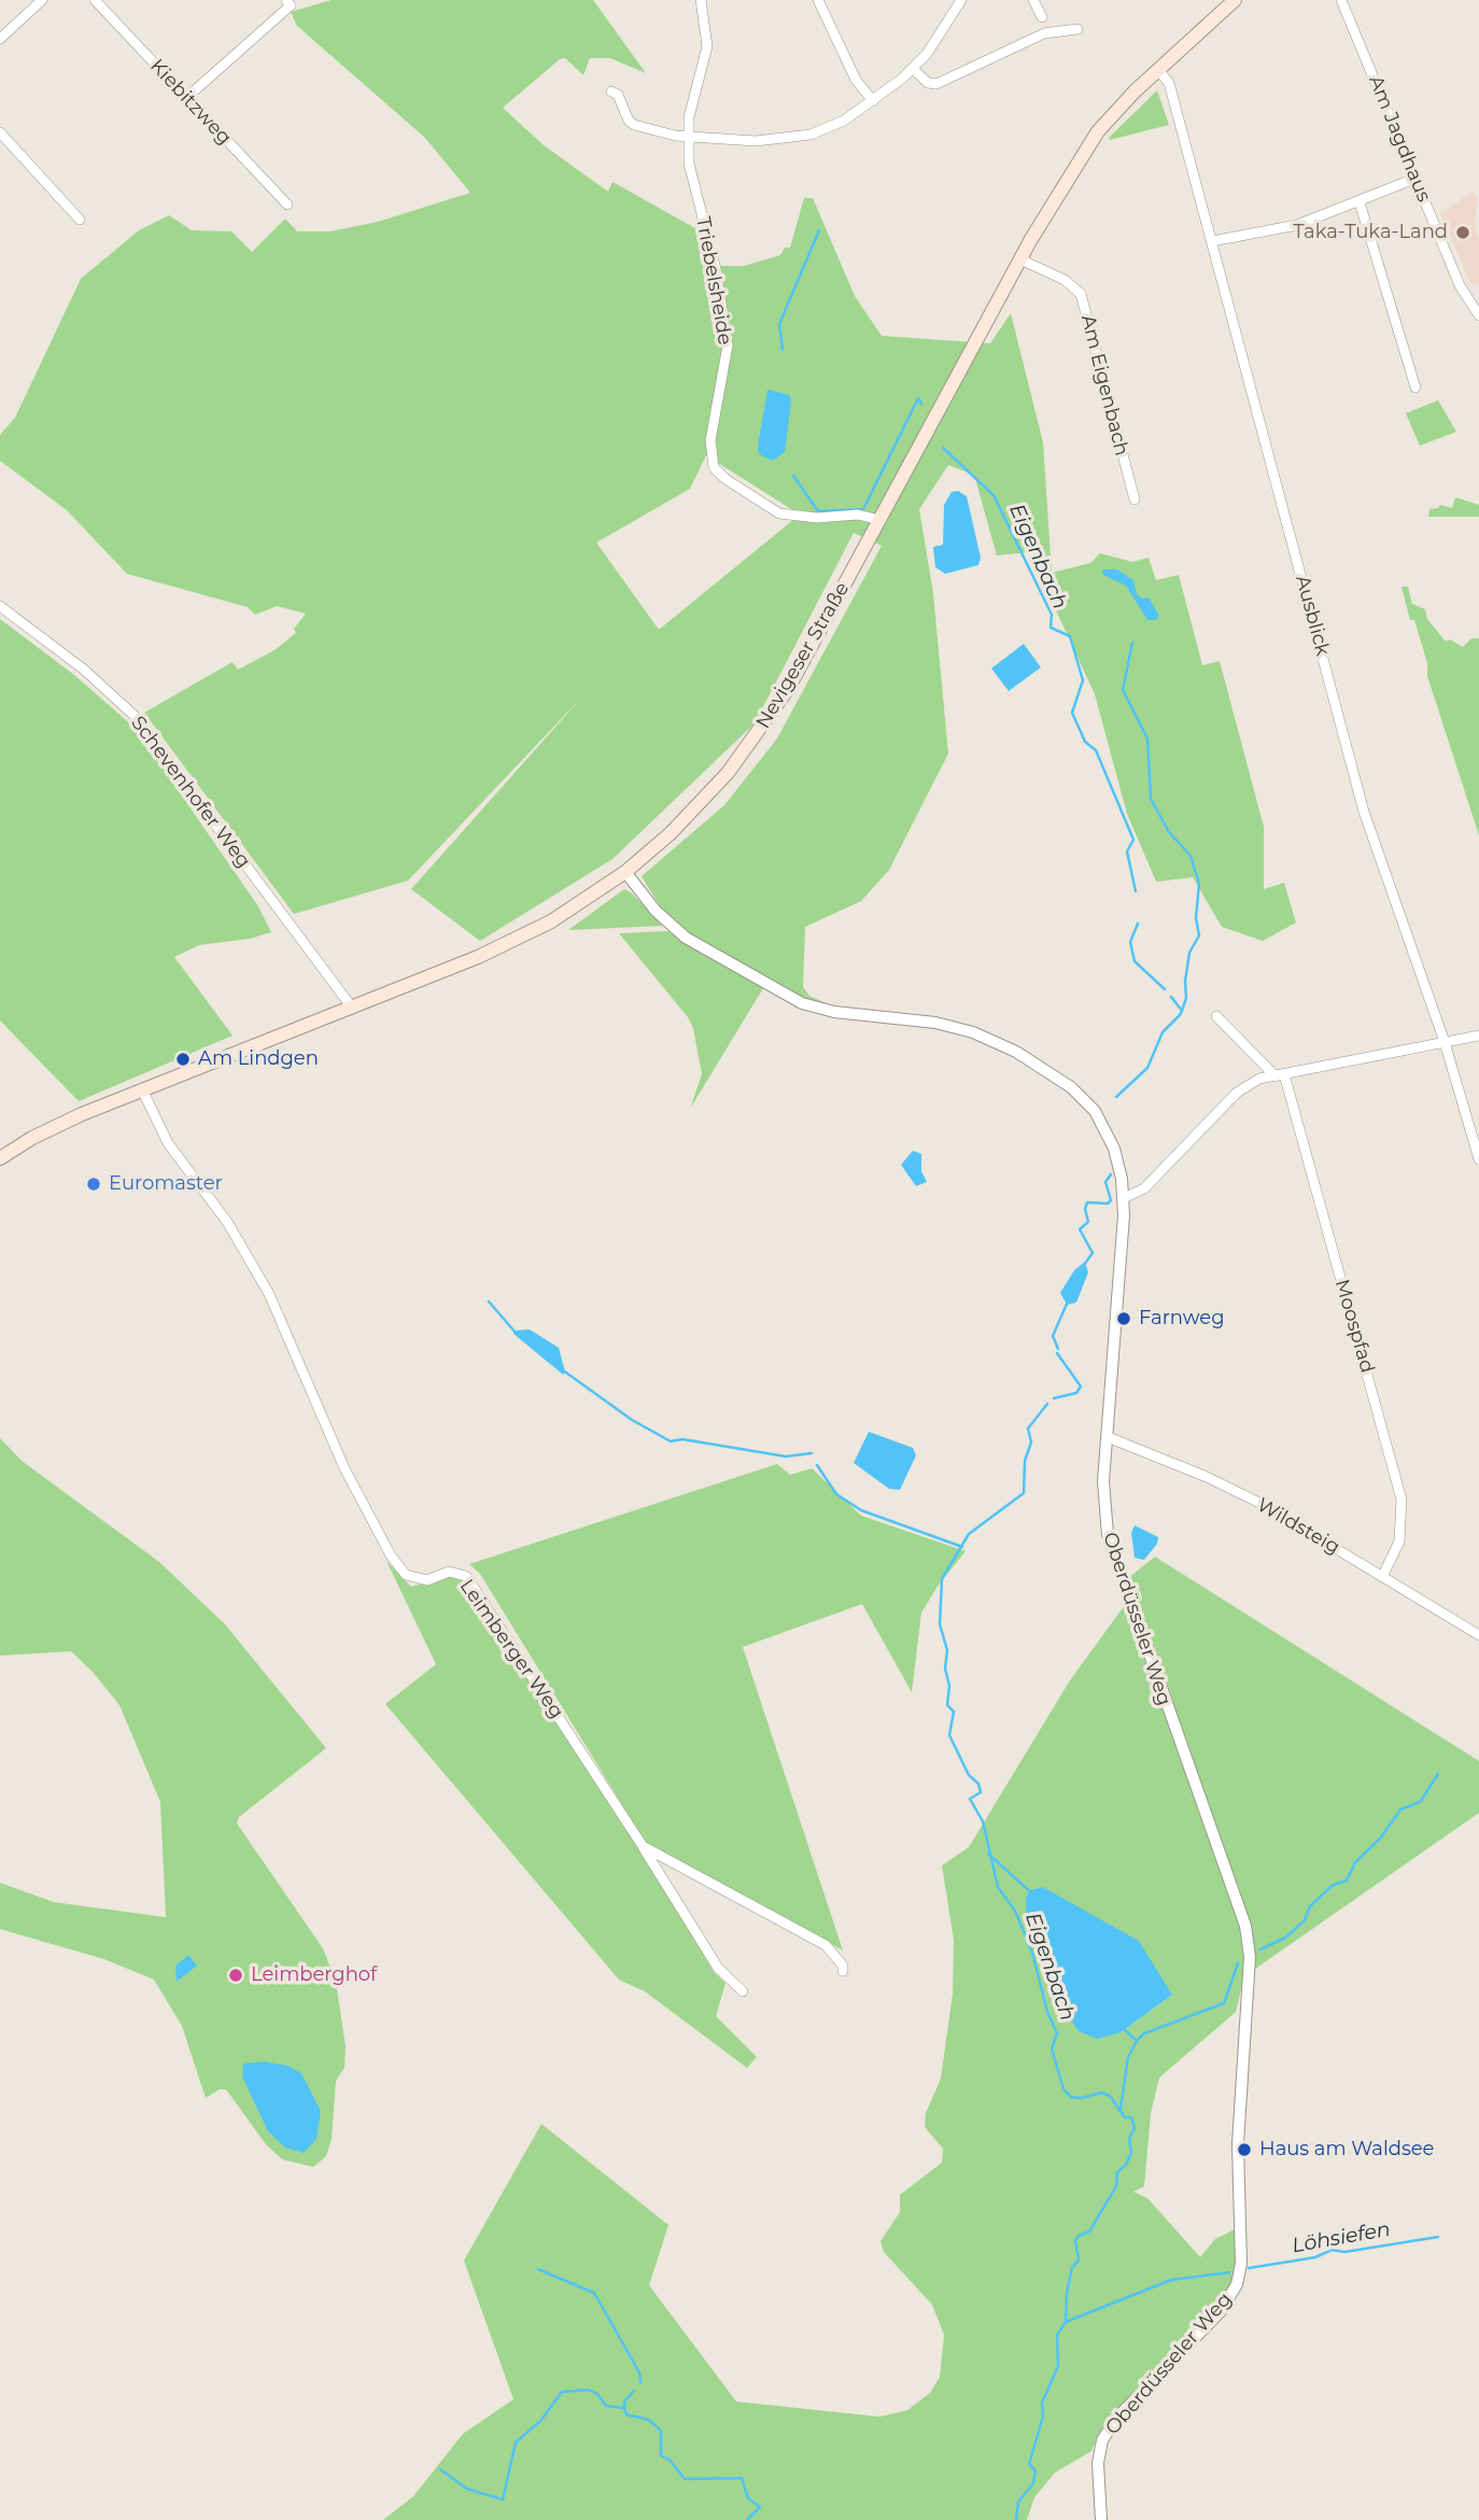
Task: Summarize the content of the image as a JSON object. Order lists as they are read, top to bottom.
{
  "streets": {
    "main road": ["Nevigeser Straße"],
    "street": [
      "Kiebitzweg",
      "Am Jagdhaus",
      "Triebelsheide",
      "Am Eigenbach",
      "Ausblick",
      "Schevenhofer Weg",
      "Moospfad",
      "Wildsteig",
      "Oberdüsseler Weg",
      "Leimberger Weg"
    ]
  },
  "crossings": [
    ["Triebelsheide", "Nevigeser Straße"],
    ["Am Eigenbach", "Nevigeser Straße"],
    ["Ausblick", "Nevigeser Straße"],
    ["Nevigeser Straße", "Schevenhofer Weg"],
    ["Nevigeser Straße", "Oberdüsseler Weg"],
    ["Nevigeser Straße", "Leimberger Weg"],
    ["Moospfad", "Wildsteig"],
    ["Wildsteig", "Oberdüsseler Weg"]
  ],
  "water": ["Eigenbach", "Löhsiefen"],
  "places": [
    "Taka-Tuka-Land",
    "Am Lindgen",
    "Euromaster",
    "Farnweg",
    "Leimberghof",
    "Haus am Waldsee"
  ]
}
